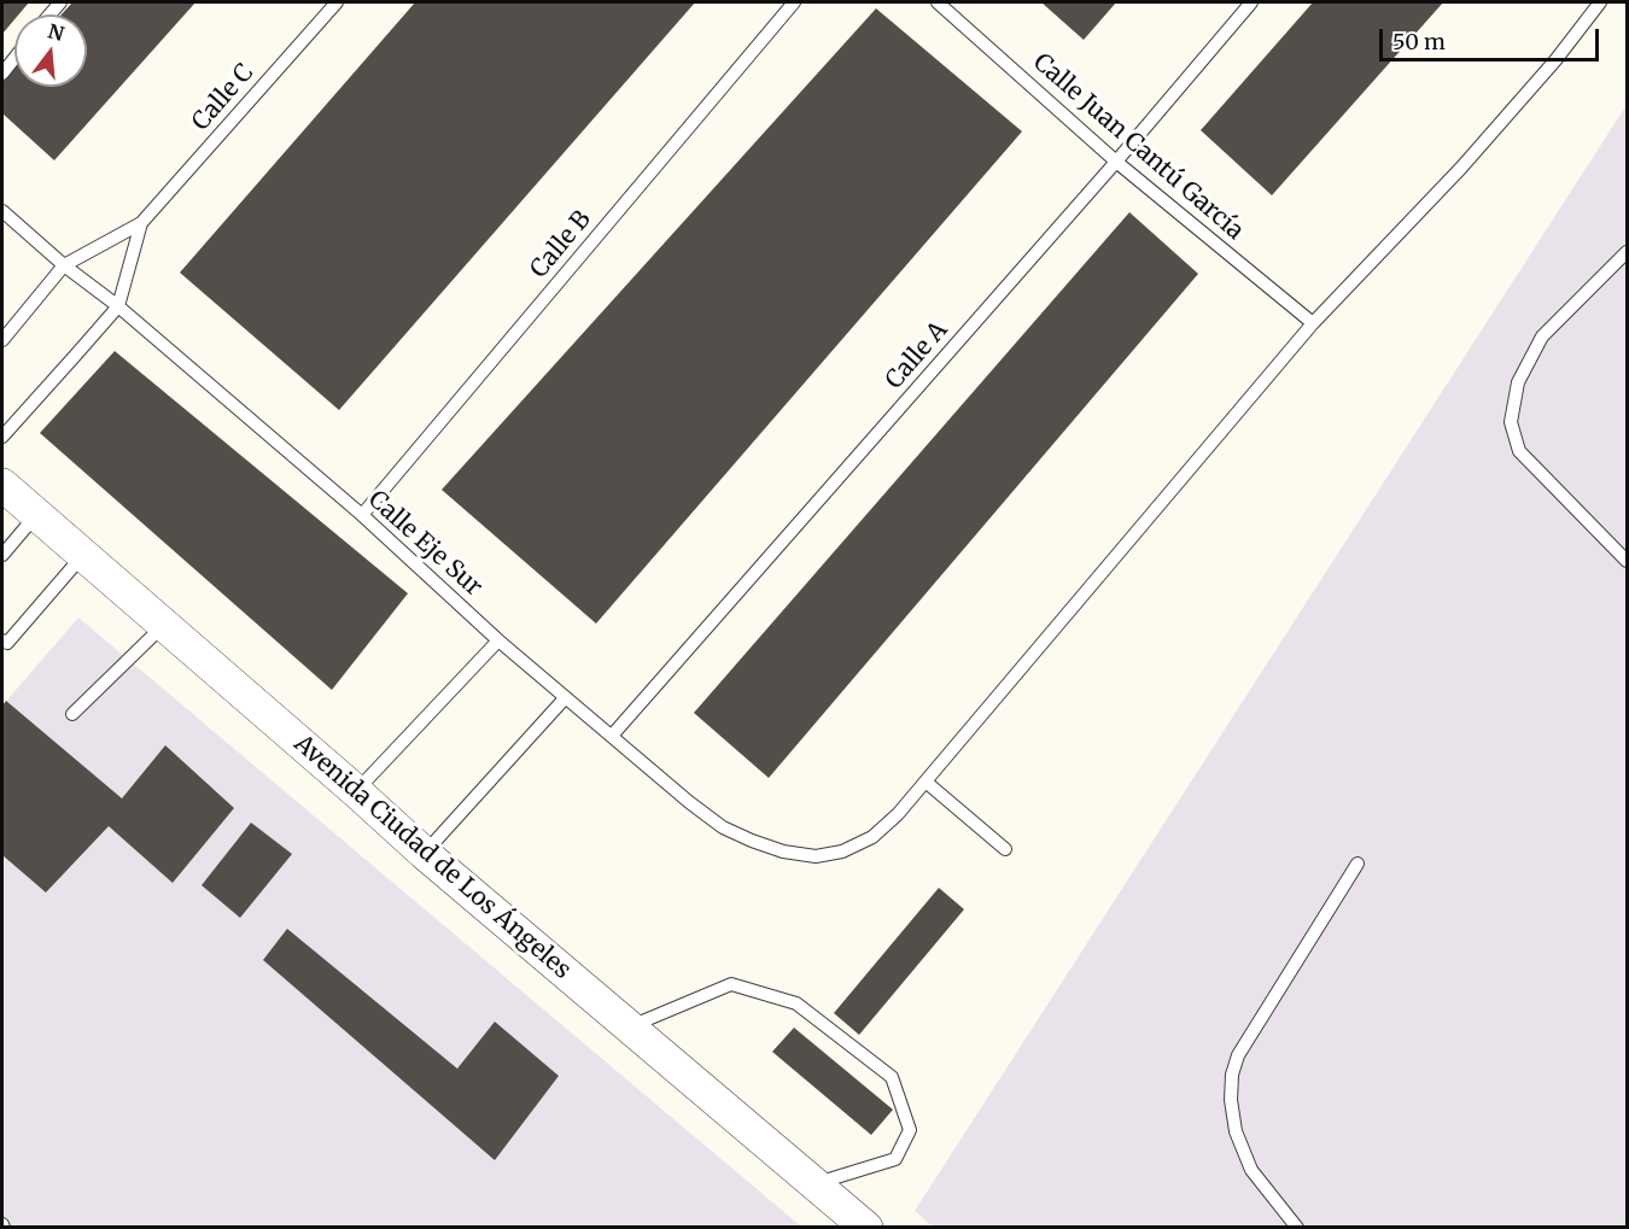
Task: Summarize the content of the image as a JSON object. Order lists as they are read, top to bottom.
{
  "streets": {
    "street": ["Avenida Ciudad de Los Ángeles"],
    "lane": [
      "Calle C",
      "Calle Juan Cantú García",
      "Calle B",
      "Calle A",
      "Calle Eje Sur"
    ]
  },
  "crossings": [
    ["Calle C", "Calle Eje Sur"],
    ["Calle Juan Cantú García", "Calle A"],
    ["Calle B", "Calle Eje Sur"],
    ["Calle A", "Calle Eje Sur"]
  ],
  "scale_bar": "50 m",
  "north": "top"
}
